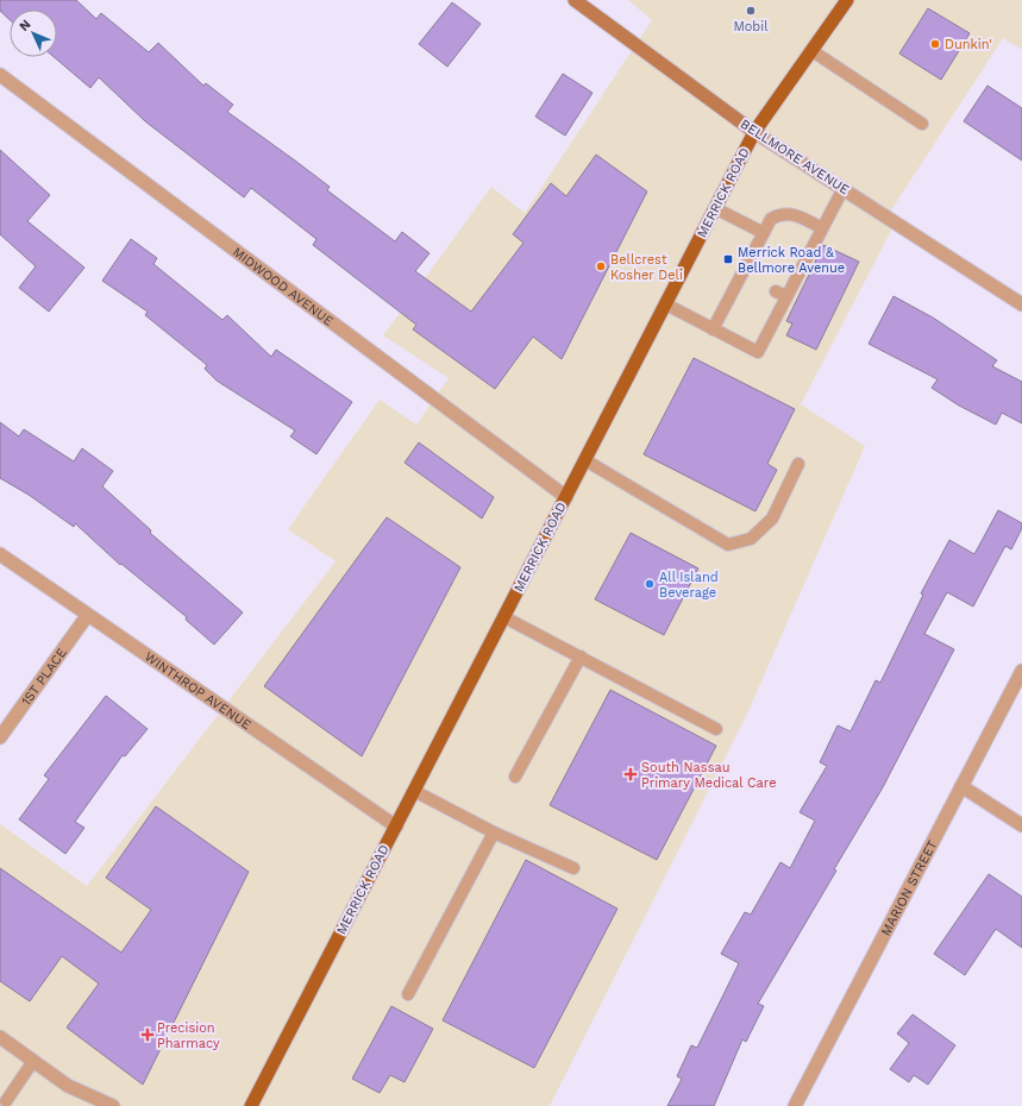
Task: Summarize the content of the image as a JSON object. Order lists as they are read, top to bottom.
{
  "streets": {
    "main road": ["BELLMORE AVENUE", "MERRICK ROAD"],
    "street": [
      "MIDWOOD AVENUE",
      "1ST PLACE",
      "WINTHROP AVENUE",
      "MARION STREET"
    ]
  },
  "crossings": [
    ["BELLMORE AVENUE", "MERRICK ROAD"],
    ["MERRICK ROAD", "MIDWOOD AVENUE"],
    ["MERRICK ROAD", "WINTHROP AVENUE"],
    ["1ST PLACE", "WINTHROP AVENUE"]
  ],
  "places": {
    "other": [
      "Mobil",
      "Dunkin'",
      "Bellcrest Kosher Deli",
      "All Island Beverage"
    ],
    "transit": ["Merrick Road & Bellmore Avenue"],
    "health": ["South Nassau Primary Medical Care", "Precision Pharmacy"]
  },
  "north": "top left"
}
